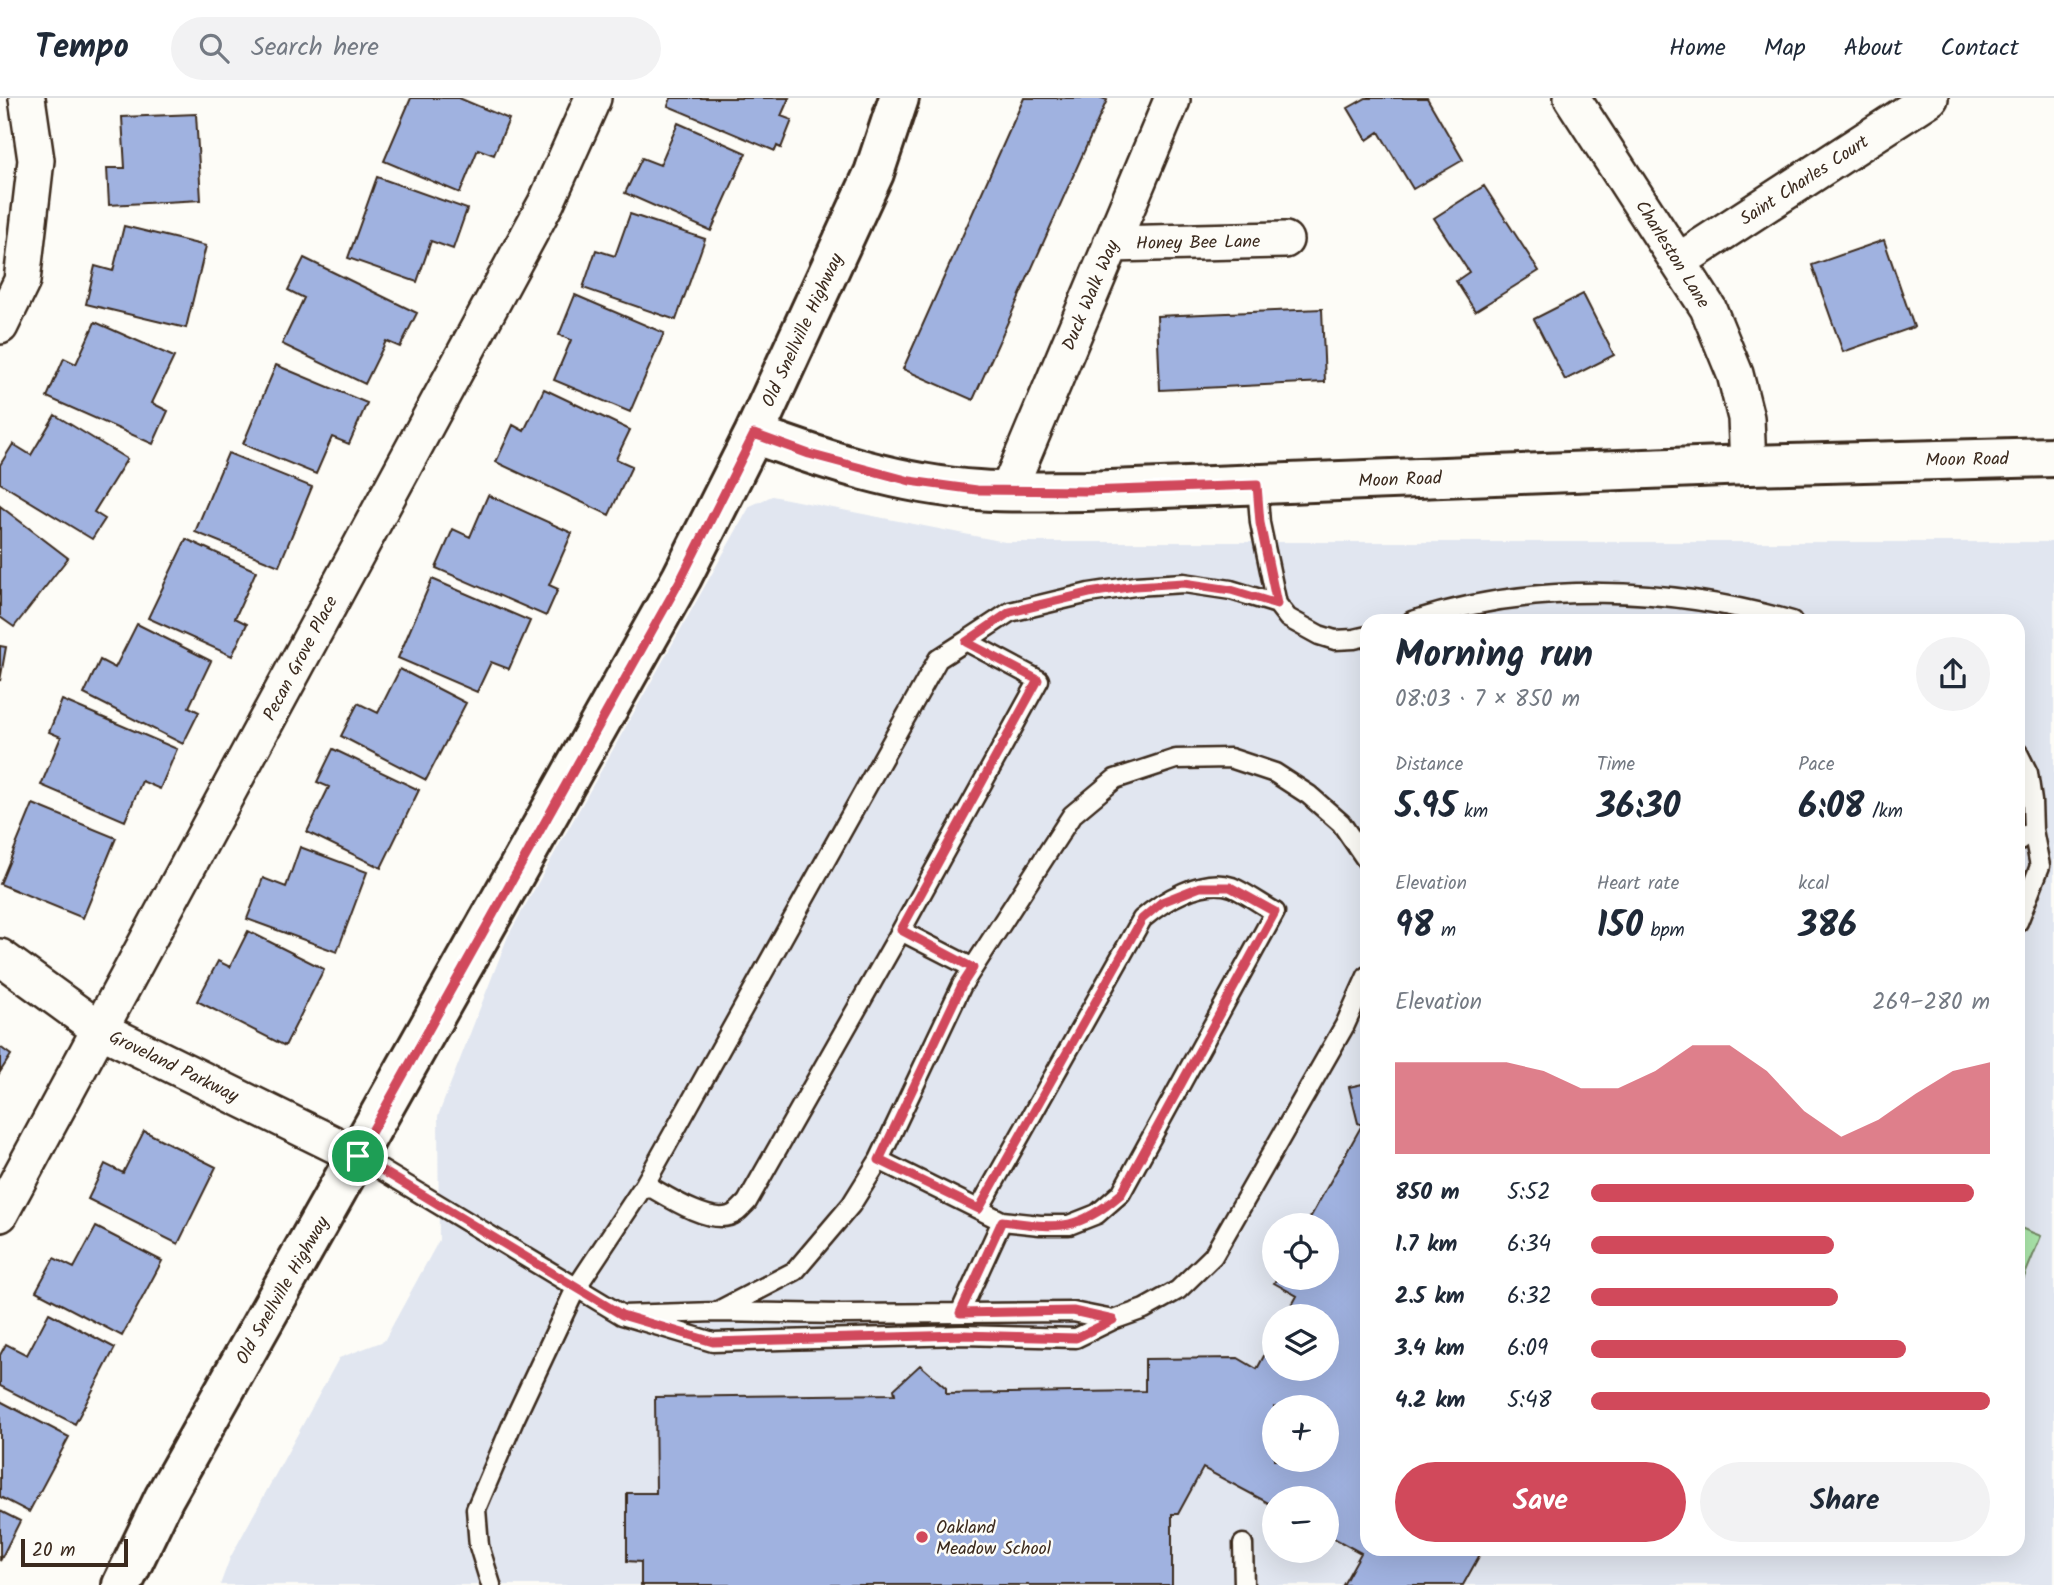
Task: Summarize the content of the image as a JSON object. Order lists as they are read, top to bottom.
{
  "streets": {
    "street": [
      "Saint Charles Court",
      "Honey Bee Lane",
      "Charleston Lane",
      "Duck Walk Way",
      "Old Snellville Highway",
      "Moon Road",
      "Pecan Grove Place",
      "Groveland Parkway"
    ]
  },
  "crossings": [
    ["Saint Charles Court", "Charleston Lane"],
    ["Honey Bee Lane", "Duck Walk Way"],
    ["Charleston Lane", "Moon Road"],
    ["Duck Walk Way", "Moon Road"],
    ["Old Snellville Highway", "Moon Road"],
    ["Old Snellville Highway", "Groveland Parkway"],
    ["Pecan Grove Place", "Groveland Parkway"]
  ],
  "places": ["Oakland Meadow School"],
  "scale_bar": "20 m",
  "page": {
    "header": "Tempo",
    "search": "Search here",
    "nav": [
      "Home",
      "Map",
      "About",
      "Contact"
    ],
    "heading": ["Morning run", "08:03 · 7 × 850 m"],
    "stats": [
      ["Distance", "5.95 km"],
      ["Time", "36:30"],
      ["Pace", "6:08 /km"],
      ["Elevation", "98 m"],
      ["Heart rate", "150 bpm"],
      ["kcal", "386"]
    ],
    "chart": ["Elevation", "269–280 m"],
    "list": [
      {
        "name": "850 m",
        "note": "5:52"
      },
      {
        "name": "1.7 km",
        "note": "6:34"
      },
      {
        "name": "2.5 km",
        "note": "6:32"
      },
      {
        "name": "3.4 km",
        "note": "6:09"
      },
      {
        "name": "4.2 km",
        "note": "5:48"
      }
    ],
    "map_buttons": ["+", "−"],
    "buttons": ["Save", "Share"],
    "scale": "20 m"
  }
}
